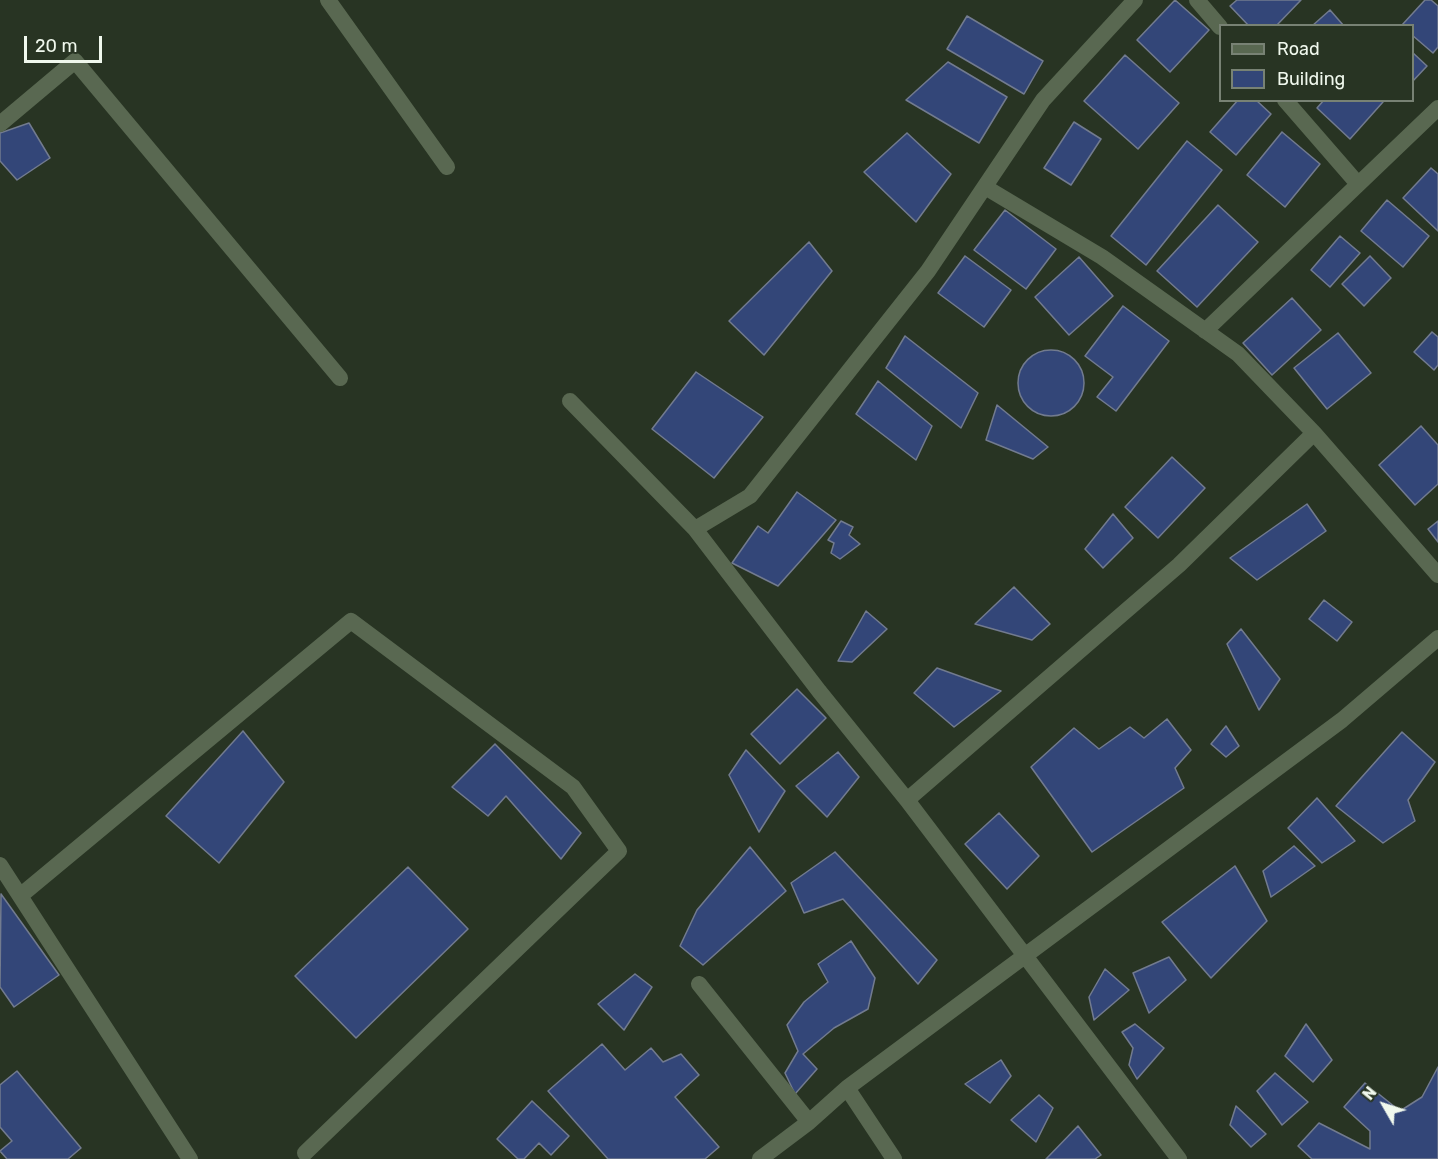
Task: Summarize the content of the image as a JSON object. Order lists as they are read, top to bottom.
{
  "legend": ["Road", "Building"],
  "scale_bar": "20 m",
  "north": "top left"
}
